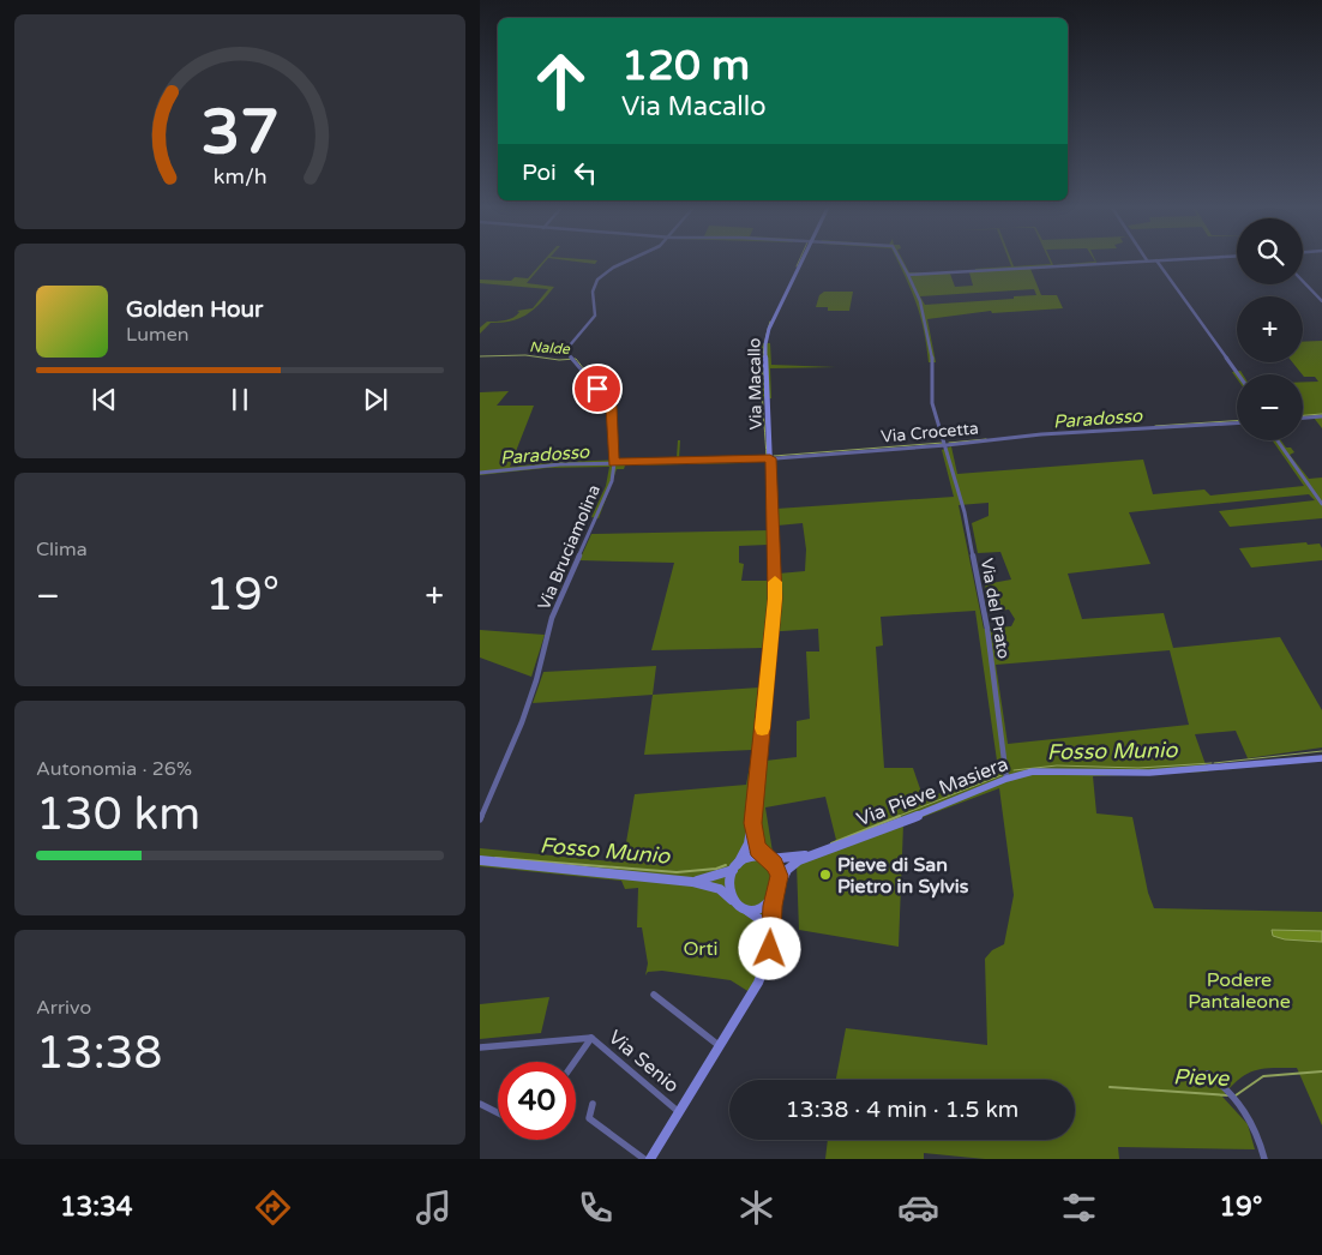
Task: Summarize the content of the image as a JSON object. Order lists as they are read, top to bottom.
{
  "streets": {
    "street": [
      "Via Macallo",
      "Via Crocetta",
      "Via Bruciamolina",
      "Via del Prato",
      "Via Pieve Masiera",
      "Via Senio"
    ]
  },
  "crossings": [
    ["Via Macallo", "Via Crocetta"],
    ["Via Macallo", "Via Pieve Masiera"],
    ["Via Crocetta", "Via Bruciamolina"],
    ["Via Crocetta", "Via del Prato"],
    ["Via del Prato", "Via Pieve Masiera"],
    ["Via Pieve Masiera", "Via Senio"]
  ],
  "water": [
    "Nalde",
    "Paradosso",
    "Fosso Munio",
    "Pieve"
  ],
  "parks": ["Orti", "Podere Pantaleone"],
  "places": ["Pieve di San Pietro in Sylvis"],
  "page": {
    "turn": ["120 m", "Via Macallo"],
    "then": "Poi",
    "map_buttons": ["+", "−"],
    "song": ["Golden Hour", "Lumen"],
    "tile": [
      "Clima",
      ["Autonomia · 26%", "130 km"],
      ["Arrivo", "13:38"]
    ],
    "heat": ["−", "19°", "+"],
    "limit": "40",
    "trip": "13:38 · 4 min · 1.5 km",
    "tabs": ["13:34", "19°"],
    "gauge": ["37", "km/h"]
  }
}
